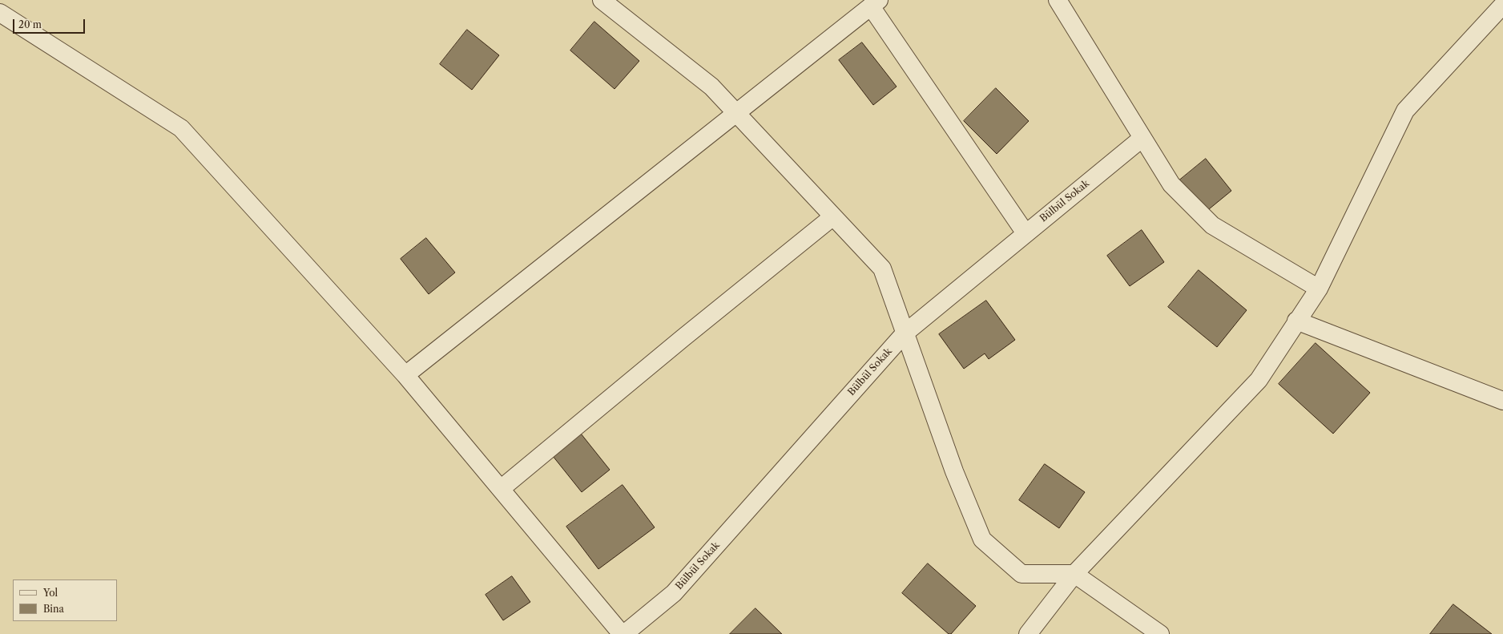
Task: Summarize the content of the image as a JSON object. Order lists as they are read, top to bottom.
{
  "streets": {
    "street": ["Bülbül Sokak"]
  },
  "legend": ["Yol", "Bina"],
  "scale_bar": "20 m"
}
